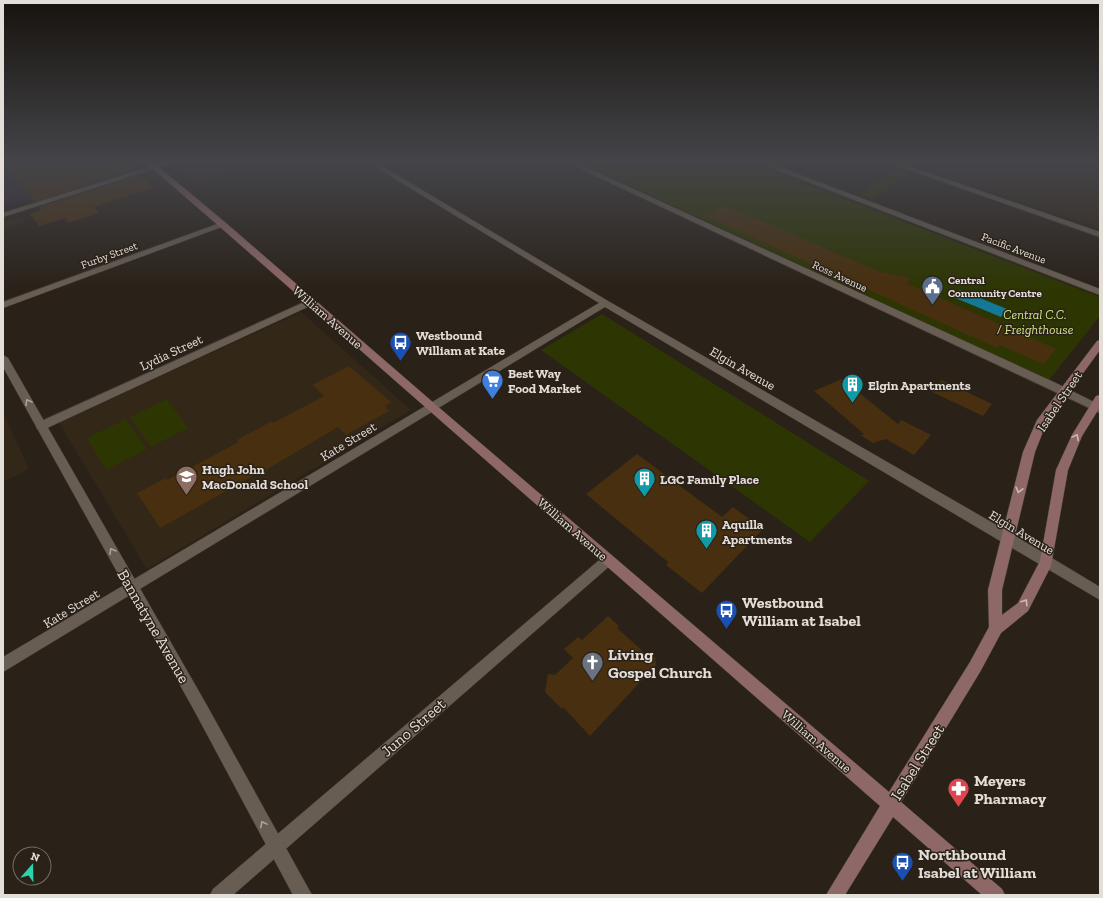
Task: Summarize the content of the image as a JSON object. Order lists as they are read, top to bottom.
{
  "streets": {
    "main road": ["William Avenue", "Isabel Street"],
    "street": [
      "Pacific Avenue",
      "Furby Street",
      "Ross Avenue",
      "Lydia Street",
      "Elgin Avenue",
      "Kate Street",
      "Bannatyne Avenue",
      "Juno Street"
    ]
  },
  "crossings": [
    ["Furby Street", "William Avenue"],
    ["Ross Avenue", "Isabel Street"],
    ["William Avenue", "Lydia Street"],
    ["William Avenue", "Isabel Street"],
    ["William Avenue", "Kate Street"],
    ["William Avenue", "Juno Street"],
    ["Lydia Street", "Bannatyne Avenue"],
    ["Elgin Avenue", "Isabel Street"],
    ["Elgin Avenue", "Kate Street"],
    ["Kate Street", "Bannatyne Avenue"],
    ["Bannatyne Avenue", "Juno Street"]
  ],
  "one_way": ["Bannatyne Avenue"],
  "parks": ["Central C.C. / Freighthouse"],
  "places": {
    "public building": ["Central Community Centre"],
    "bus stop": ["Westbound William at Kate", "Westbound William at Isabel", "Northbound Isabel at William"],
    "supermarket": ["Best Way Food Market"],
    "building": ["Elgin Apartments", "LGC Family Place", "Aquilla Apartments"],
    "school or university": ["Hugh John MacDonald School"],
    "church": ["Living Gospel Church"],
    "pharmacy": ["Meyers Pharmacy"]
  },
  "north": "top"
}
